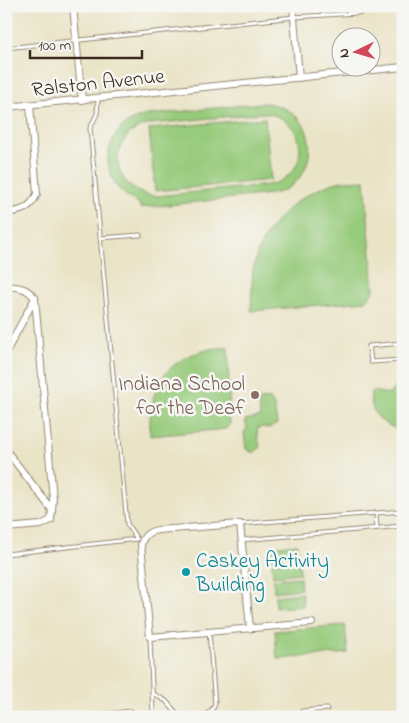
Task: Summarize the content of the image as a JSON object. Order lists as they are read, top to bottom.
{
  "streets": {
    "street": ["Ralston Avenue"]
  },
  "places": ["Indiana School for the Deaf", "Caskey Activity Building"],
  "scale_bar": "100 m",
  "north": "left"
}
